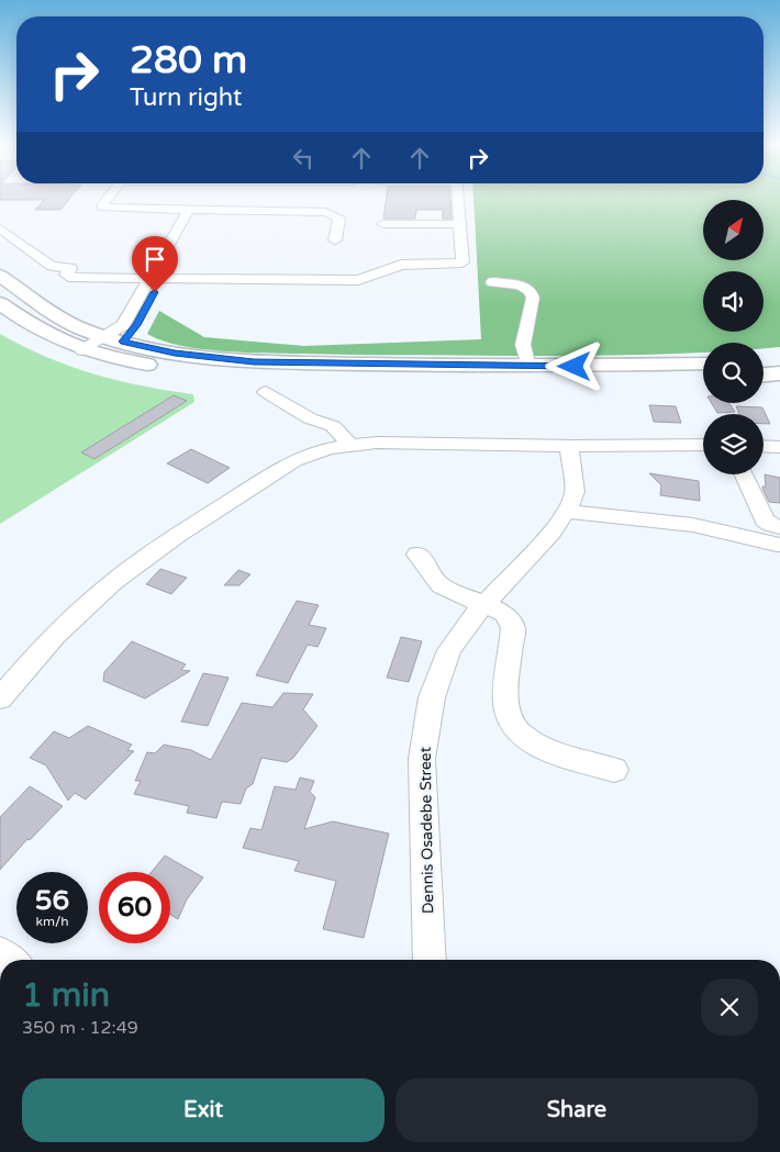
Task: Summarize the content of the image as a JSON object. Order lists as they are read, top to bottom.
{
  "streets": {
    "street": ["Dennis Osadebe Street"]
  },
  "north": "top right",
  "page": {
    "turn": ["280 m", "Turn right"],
    "speed": "56 km/h",
    "limit": "60",
    "heading": ["1 min", "350 m · 12:49"],
    "buttons": ["Exit", "Share"]
  }
}
